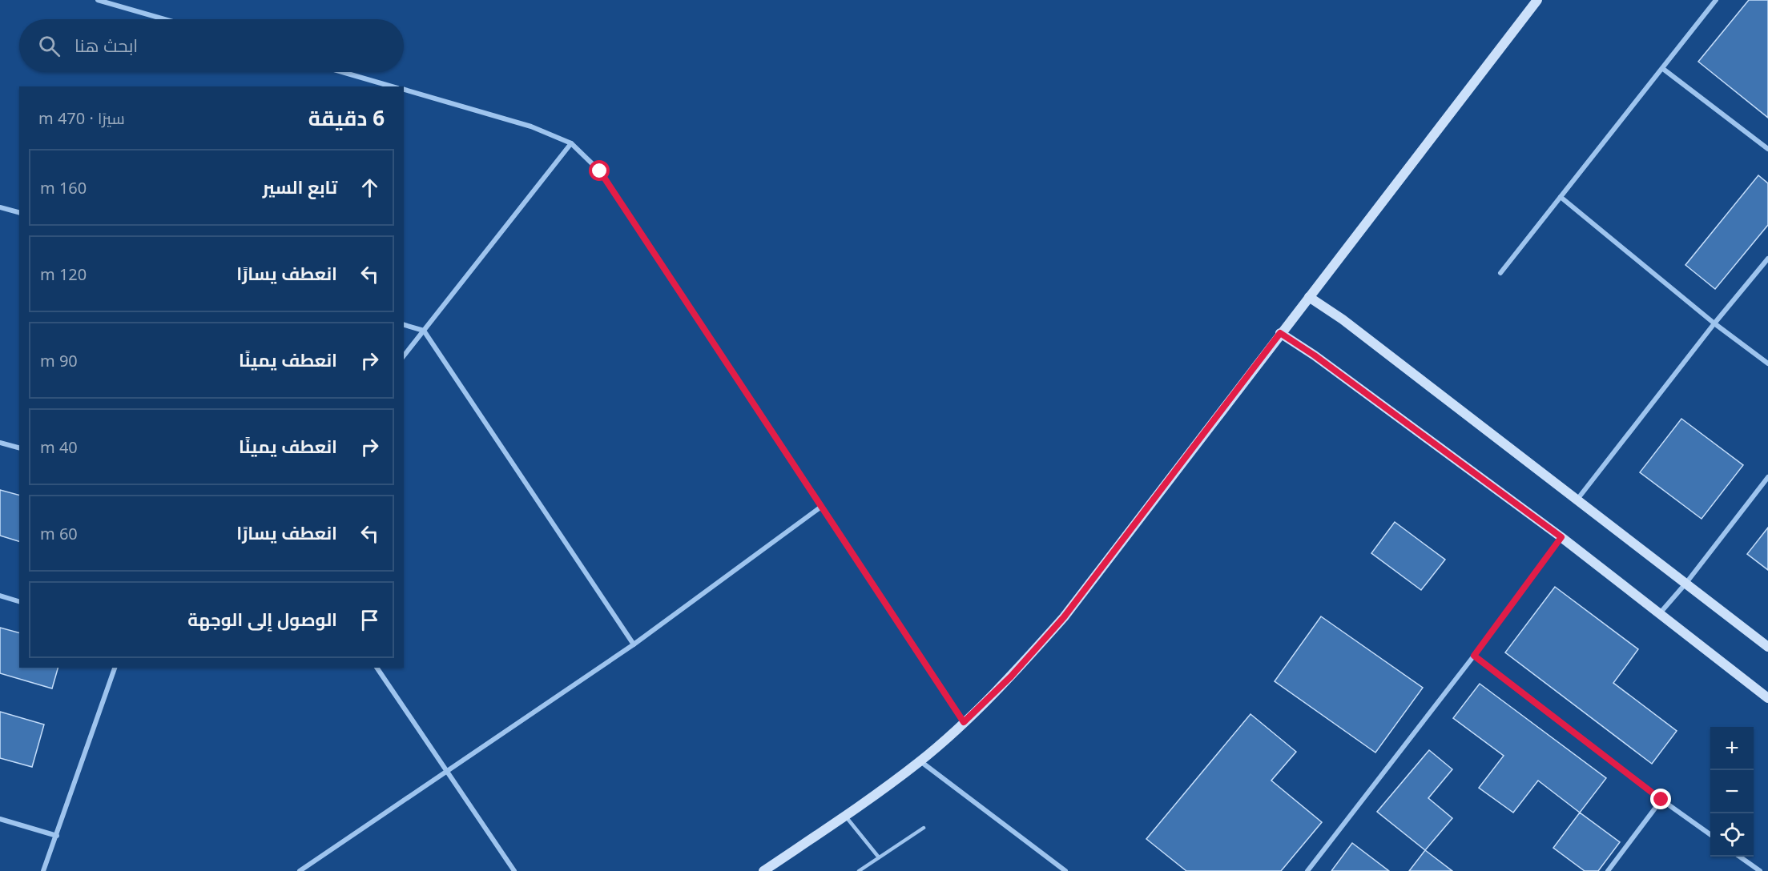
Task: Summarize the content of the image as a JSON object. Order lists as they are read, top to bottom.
{
  "page": {
    "search": "ابحث هنا",
    "heading": ["6 دقيقة", "سيرًا · 470 m"],
    "list": [
      ["تابع السير", "160 m"],
      ["انعطف يسارًا", "120 m"],
      ["انعطف يمينًا", "90 m"],
      ["انعطف يمينًا", "40 m"],
      ["انعطف يسارًا", "60 m"],
      "الوصول إلى الوجهة"
    ],
    "map_buttons": ["+", "−"]
  }
}
